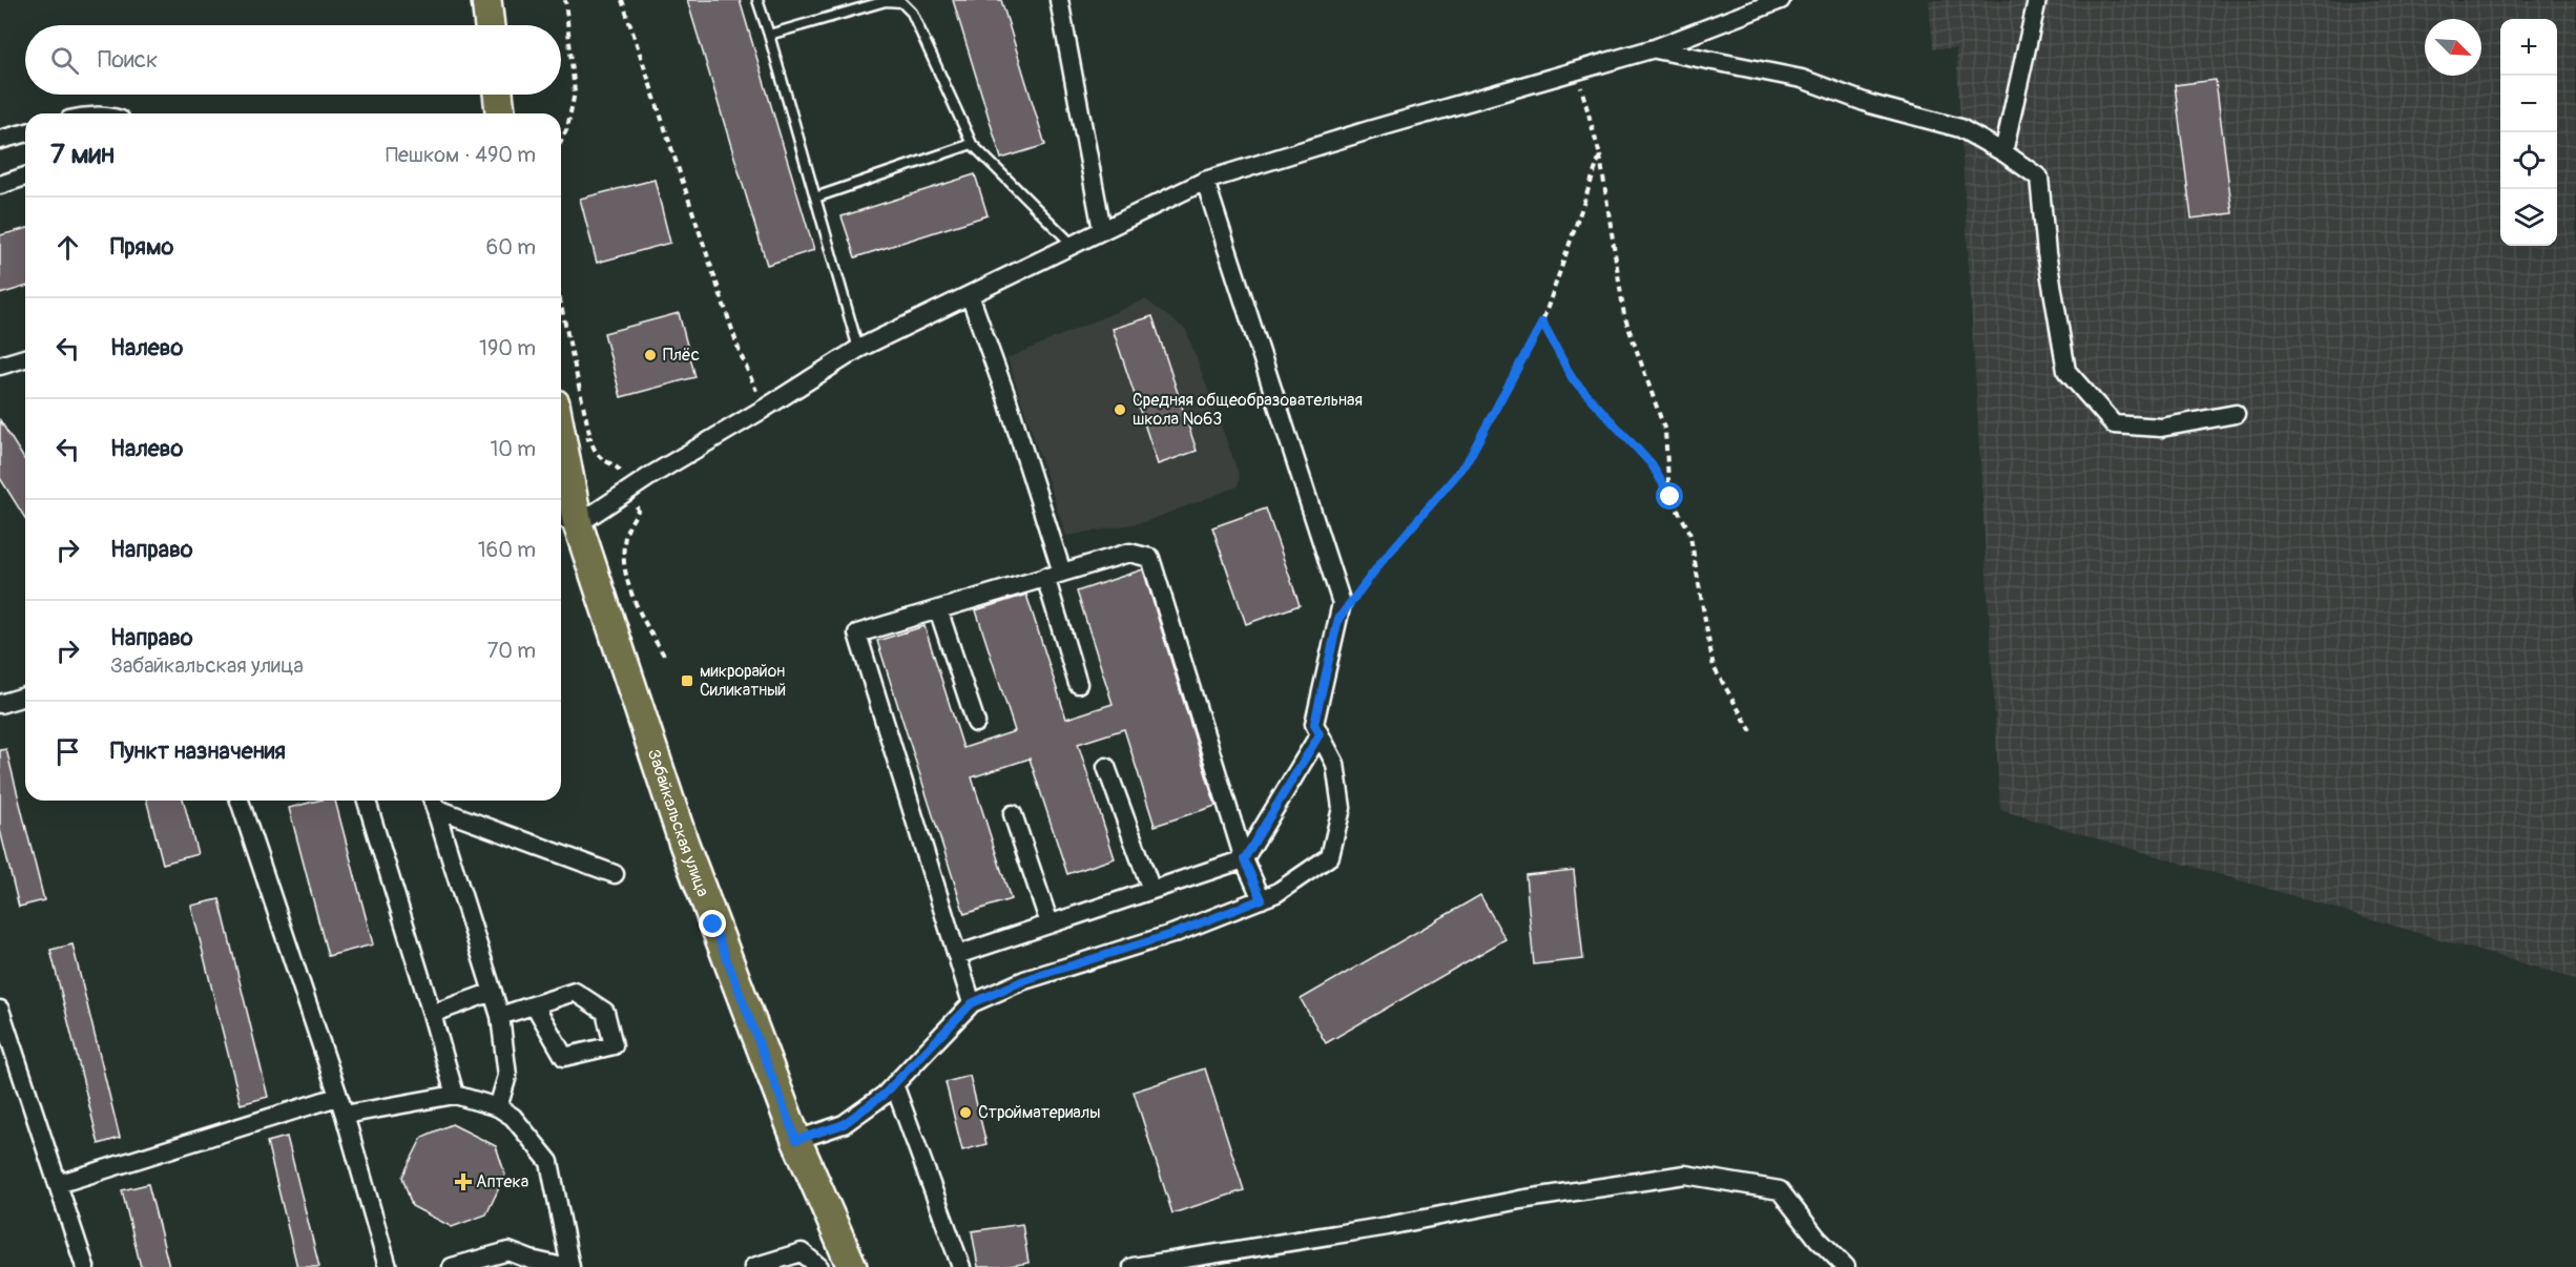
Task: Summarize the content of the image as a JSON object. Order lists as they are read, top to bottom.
{
  "streets": {
    "main road": ["Забайкальская улица"]
  },
  "places": {
    "other": ["Плёс", "Средняя общеобразовательная школа №63", "Стройматериалы"],
    "transit": ["микрорайон Силикатный"],
    "health": ["Аптека"]
  },
  "north": "bottom right",
  "page": {
    "map_buttons": ["+", "−"],
    "search": "Поиск",
    "heading": ["7 мин", "Пешком · 490 m"],
    "list": [
      ["Прямо", "60 m"],
      ["Налево", "190 m"],
      ["Налево", "10 m"],
      ["Направо", "160 m"],
      ["Направо", "Забайкальская улица", "70 m"],
      "Пункт назначения"
    ]
  }
}
